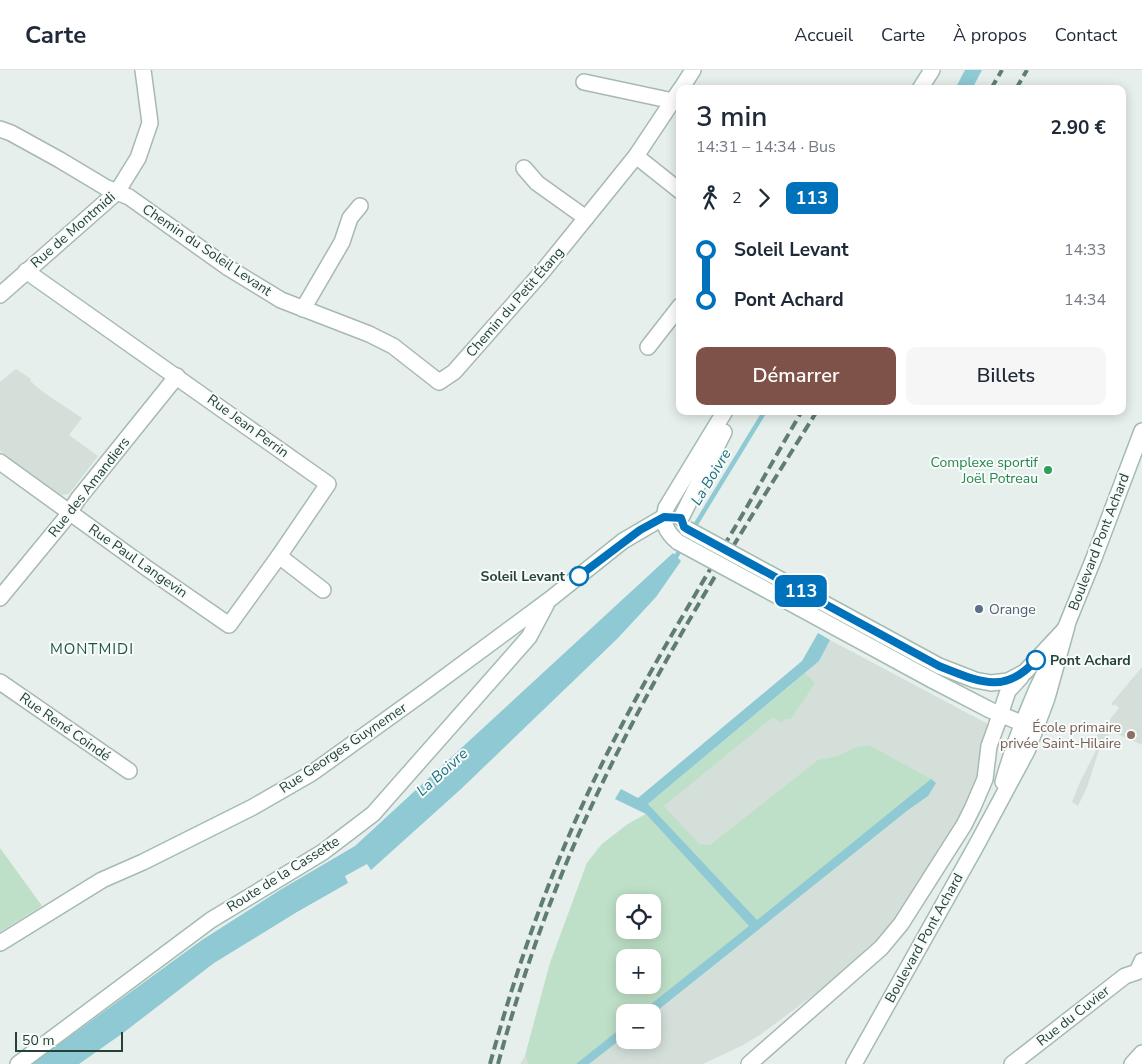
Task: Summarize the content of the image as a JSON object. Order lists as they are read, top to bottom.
{
  "streets": {
    "street": [
      "Rue de Montmidi",
      "Chemin du Soleil Levant",
      "Chemin du Petit Étang",
      "Rue Jean Perrin",
      "Rue des Amandiers",
      "Boulevard Pont Achard",
      "Rue Paul Langevin",
      "Rue René Coindé",
      "Rue Georges Guynemer",
      "Route de la Cassette",
      "Rue du Cuvier"
    ]
  },
  "crossings": [
    ["Rue de Montmidi", "Chemin du Soleil Levant"],
    ["Rue de Montmidi", "Rue Jean Perrin"],
    ["Chemin du Soleil Levant", "Chemin du Petit Étang"],
    ["Rue Jean Perrin", "Rue des Amandiers"],
    ["Rue Jean Perrin", "Rue Paul Langevin"],
    ["Rue des Amandiers", "Rue Paul Langevin"],
    ["Rue Georges Guynemer", "Route de la Cassette"]
  ],
  "districts": ["MONTMIDI"],
  "water": ["La Boivre"],
  "places": [
    "Complexe sportif Joël Potreau",
    "Soleil Levant",
    "Orange",
    "Pont Achard",
    "École primaire privée Saint-Hilaire"
  ],
  "lines": ["bus line 113"],
  "scale_bar": "50 m",
  "page": {
    "header": "Carte",
    "nav": [
      "Accueil",
      "Carte",
      "À propos",
      "Contact"
    ],
    "on_map": "113",
    "heading": ["3 min", "14:31 – 14:34 · Bus", "2.90 €"],
    "legs": ["2", "113"],
    "list": [
      {
        "name": "Soleil Levant",
        "value": "14:33"
      },
      {
        "name": "Pont Achard",
        "value": "14:34"
      }
    ],
    "buttons": ["Démarrer", "Billets"],
    "map_buttons": ["+", "−"],
    "scale": "50 m"
  }
}
